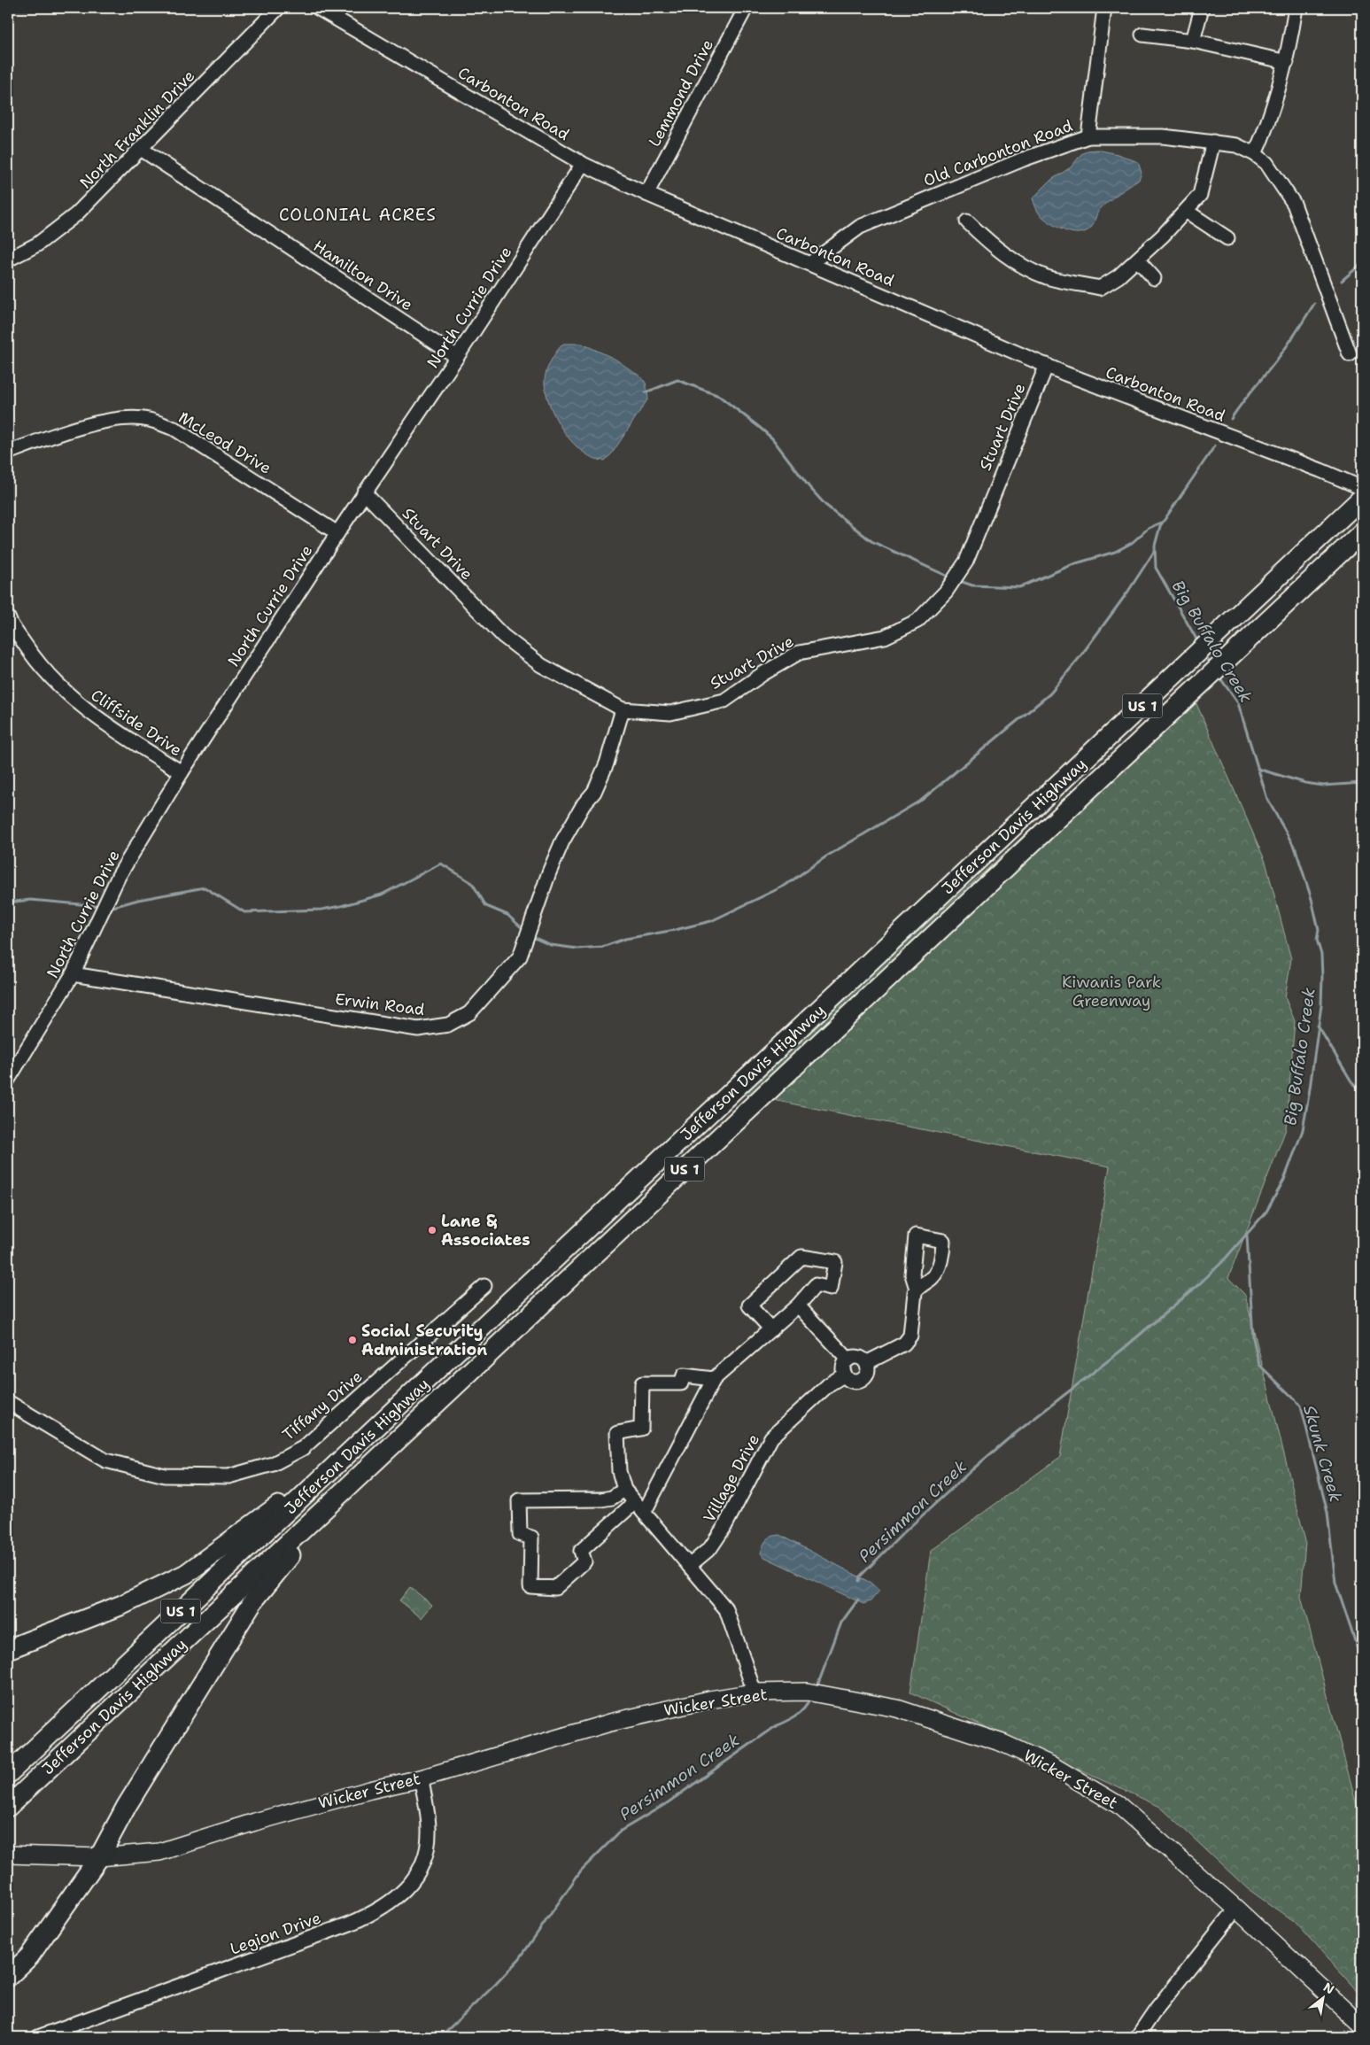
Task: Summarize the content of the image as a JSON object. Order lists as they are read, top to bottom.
{
  "streets": {
    "highway": ["US 1", "Jefferson Davis Highway"],
    "main road": ["Wicker Street"],
    "street": [
      "Lemmond Drive",
      "Carbonton Road",
      "North Franklin Drive",
      "Old Carbonton Road",
      "Hamilton Drive",
      "North Currie Drive",
      "Stuart Drive",
      "McLeod Drive",
      "Cliffside Drive",
      "Erwin Road",
      "Tiffany Drive",
      "Village Drive",
      "Legion Drive"
    ]
  },
  "crossings": [
    ["Lemmond Drive", "Carbonton Road"],
    ["Carbonton Road", "Old Carbonton Road"],
    ["Carbonton Road", "North Currie Drive"],
    ["Carbonton Road", "Stuart Drive"],
    ["North Franklin Drive", "Hamilton Drive"],
    ["Hamilton Drive", "North Currie Drive"],
    ["North Currie Drive", "Stuart Drive"],
    ["North Currie Drive", "McLeod Drive"],
    ["North Currie Drive", "Cliffside Drive"],
    ["North Currie Drive", "Erwin Road"],
    ["Stuart Drive", "Erwin Road"],
    ["Wicker Street", "Legion Drive"]
  ],
  "districts": ["COLONIAL ACRES"],
  "water": ["Big Buffalo Creek", "Skunk Creek", "Persimmon Creek"],
  "parks": ["Kiwanis Park Greenway"],
  "places": ["Lane & Associates", "Social Security Administration"],
  "north": "top right"
}
